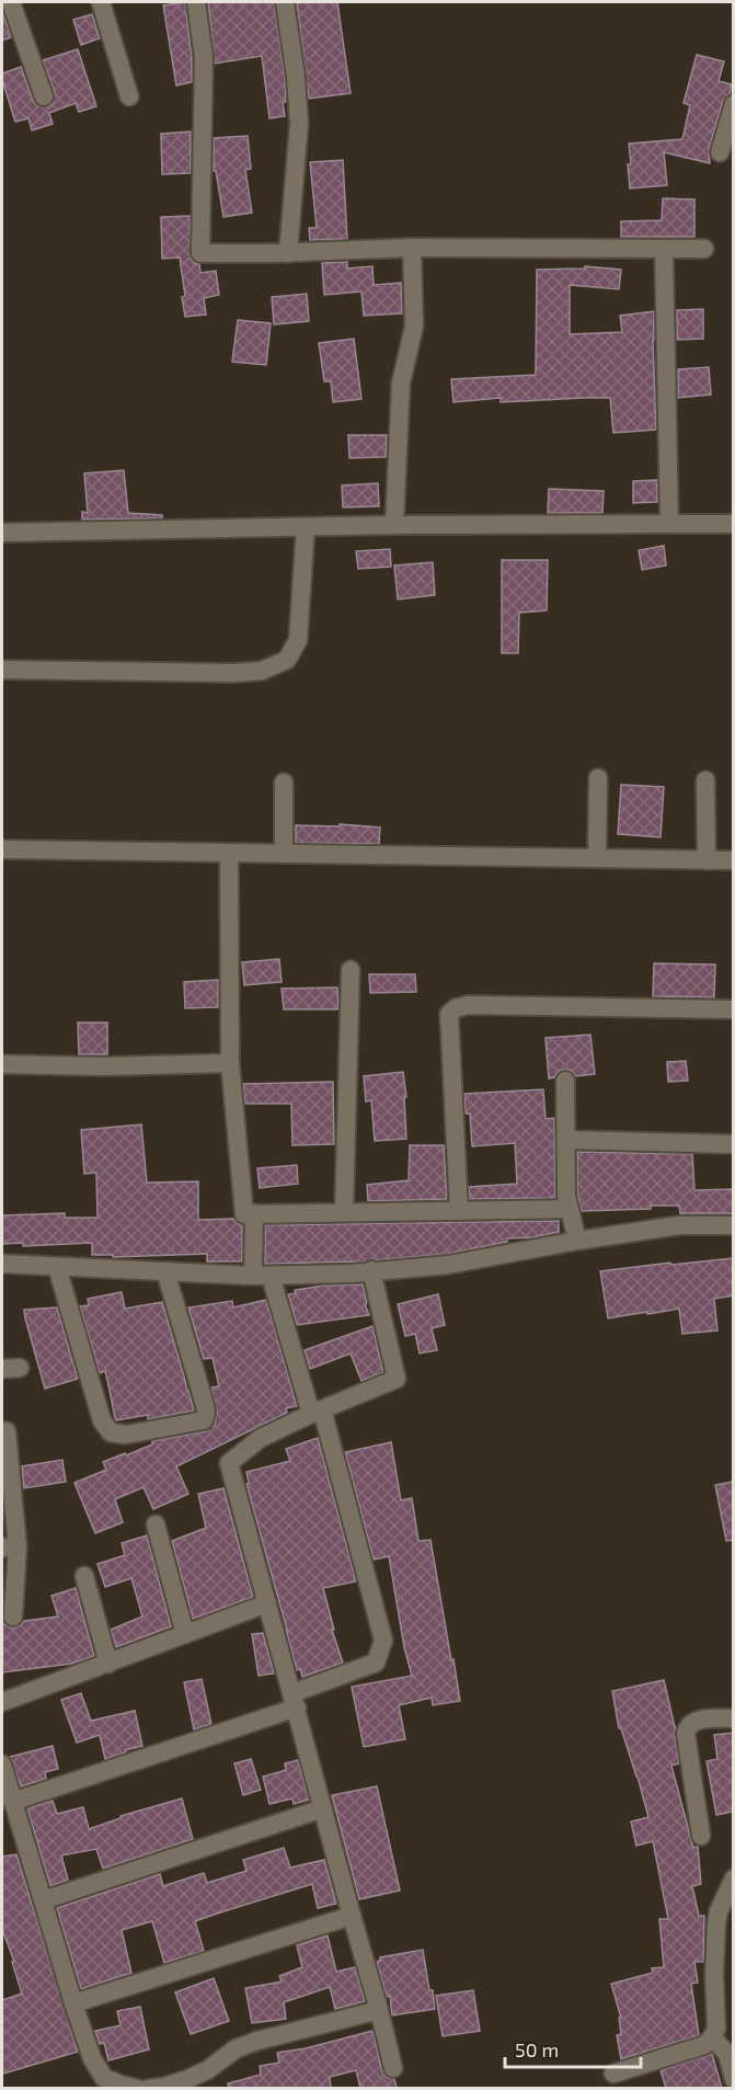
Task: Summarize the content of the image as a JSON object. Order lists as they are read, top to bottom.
{
  "scale_bar": "50 m"
}
